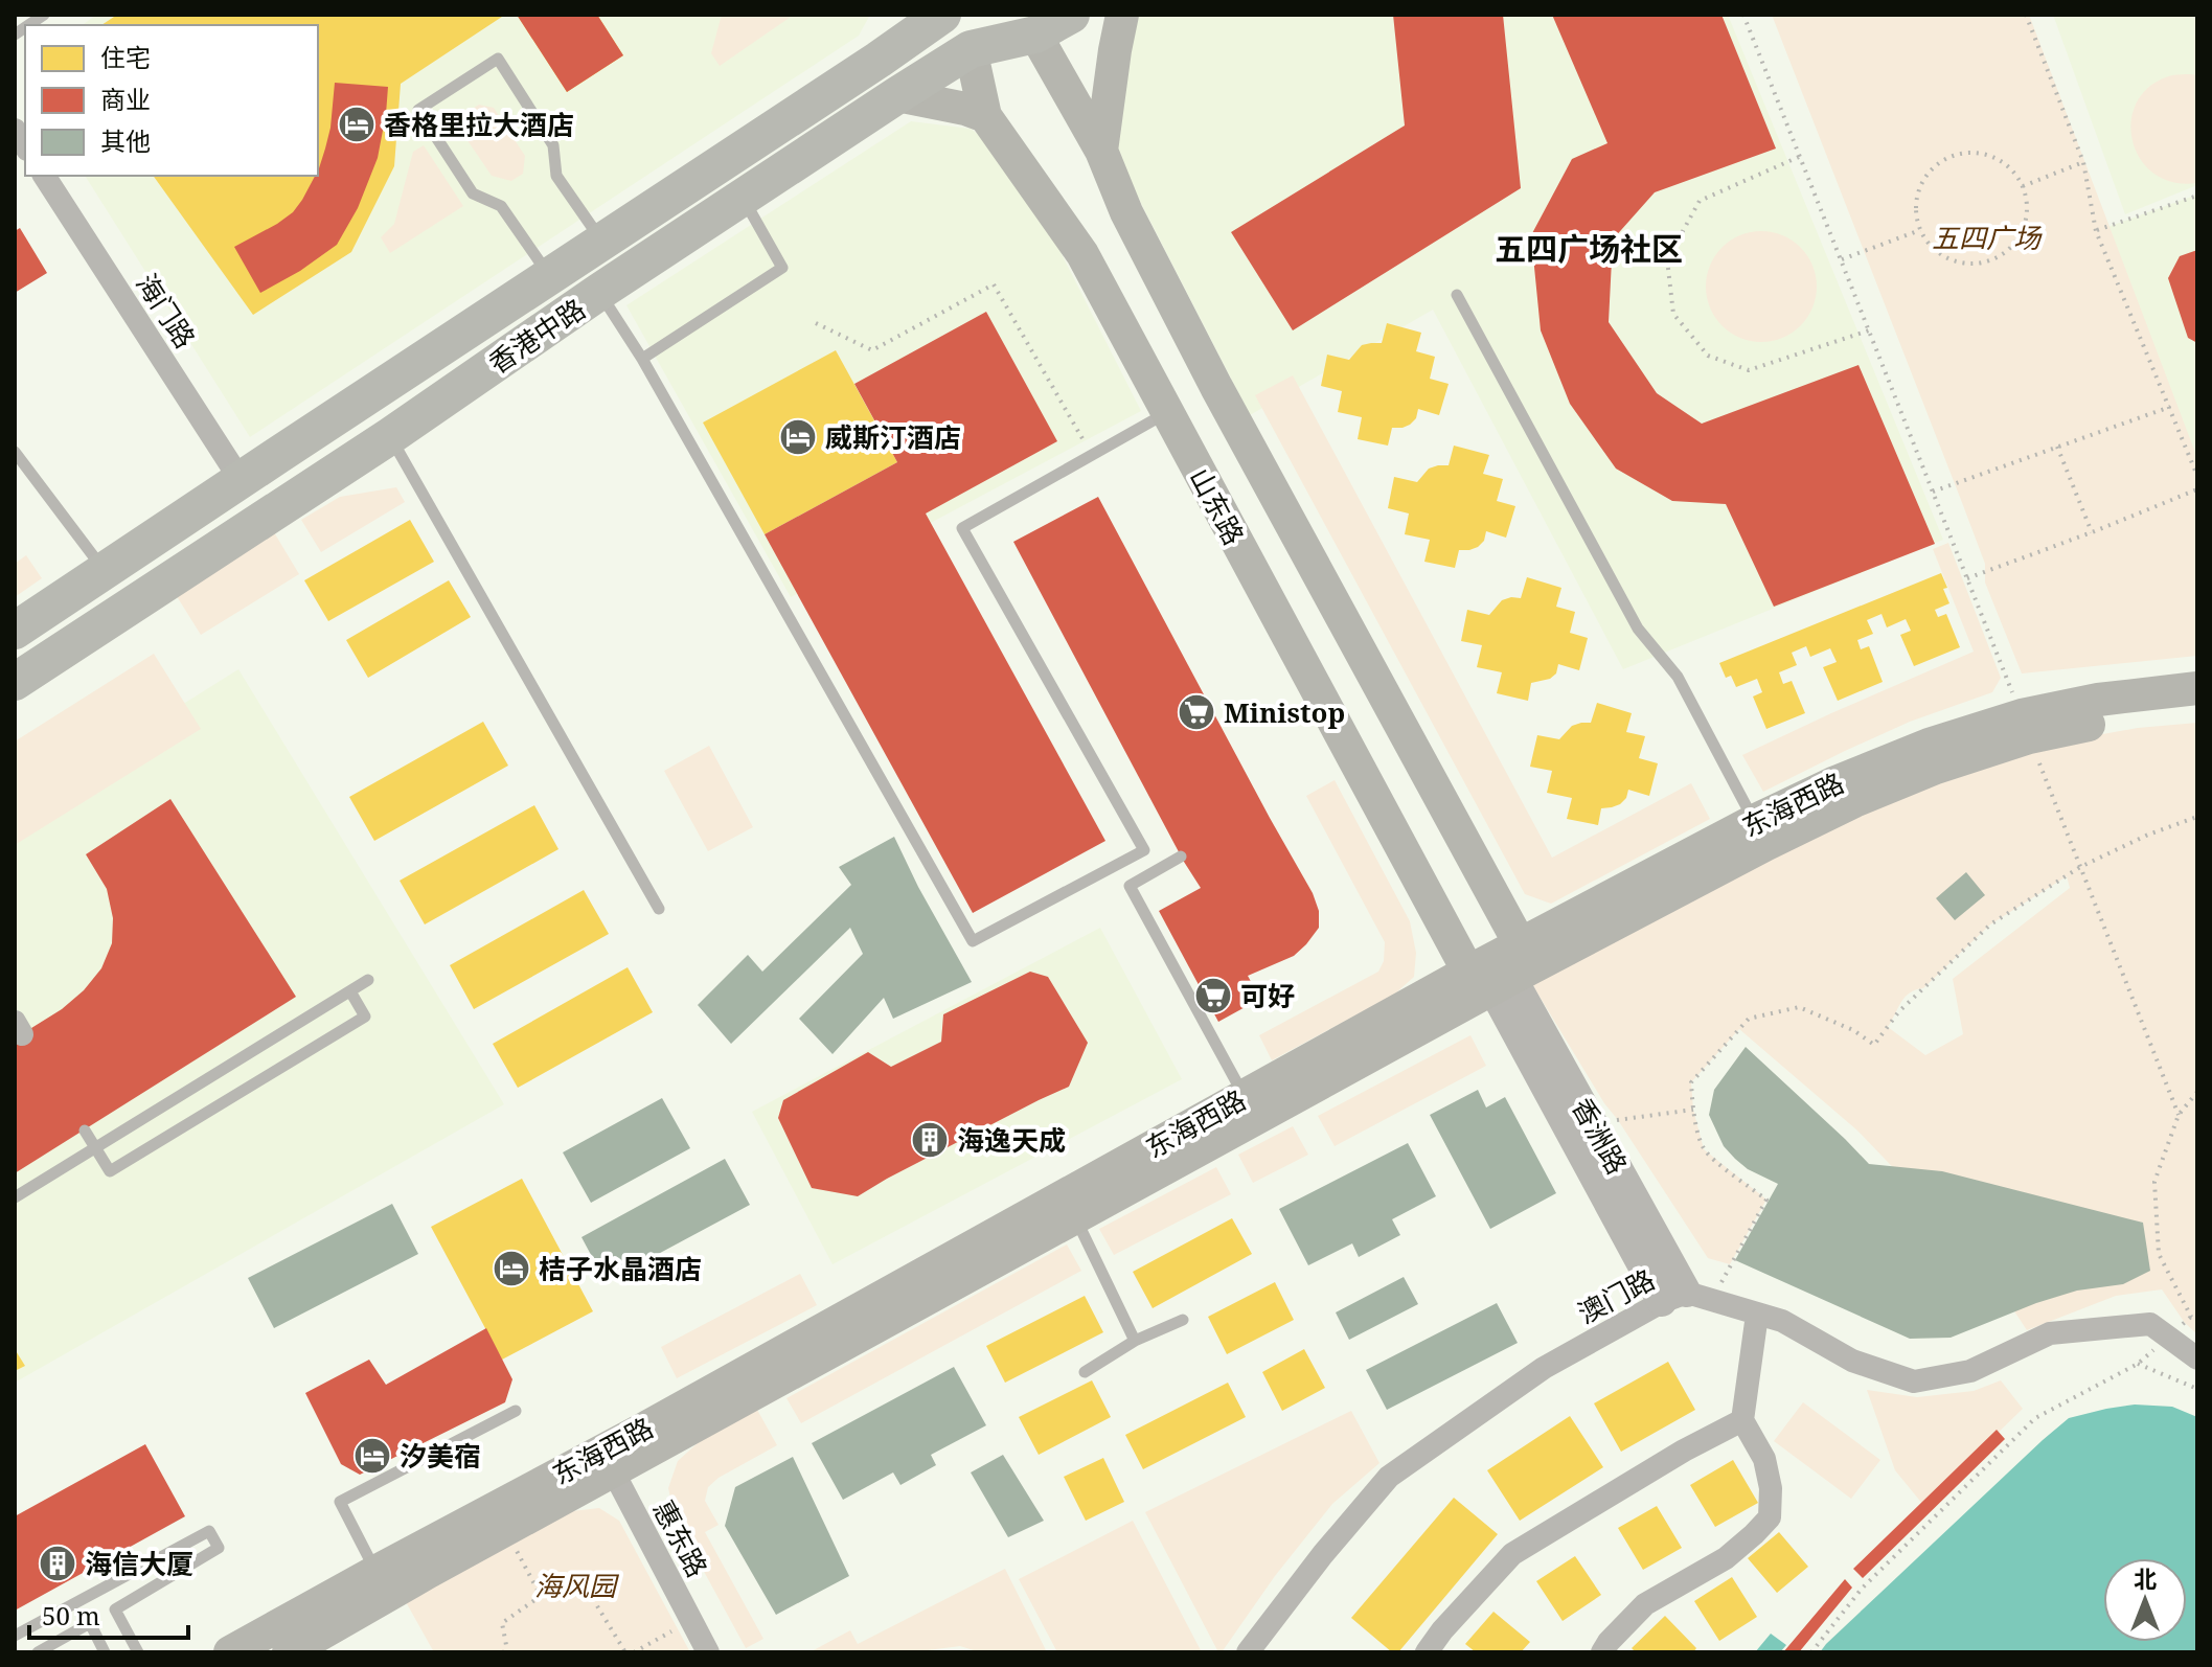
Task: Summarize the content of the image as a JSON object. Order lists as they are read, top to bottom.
{
  "streets": {
    "main road": ["香港中路", "山东路", "东海西路"],
    "street": [
      "海门路",
      "香洲路",
      "澳门路",
      "惠东路"
    ]
  },
  "crossings": [
    ["海门路", "香港中路"],
    ["香港中路", "山东路"],
    ["山东路", "东海西路"],
    ["山东路", "香洲路"],
    ["东海西路", "香洲路"],
    ["东海西路", "惠东路"],
    ["香洲路", "澳门路"]
  ],
  "districts": ["五四广场社区"],
  "parks": ["五四广场", "海风园"],
  "places": {
    "hotel": [
      "香格里拉大酒店",
      "威斯汀酒店",
      "桔子水晶酒店",
      "汐美宿"
    ],
    "supermarket": ["Ministop", "可好"],
    "building": ["海逸天成", "海信大厦"]
  },
  "legend": ["住宅", "商业", "其他"],
  "scale_bar": "50 m",
  "north": "top"
}
